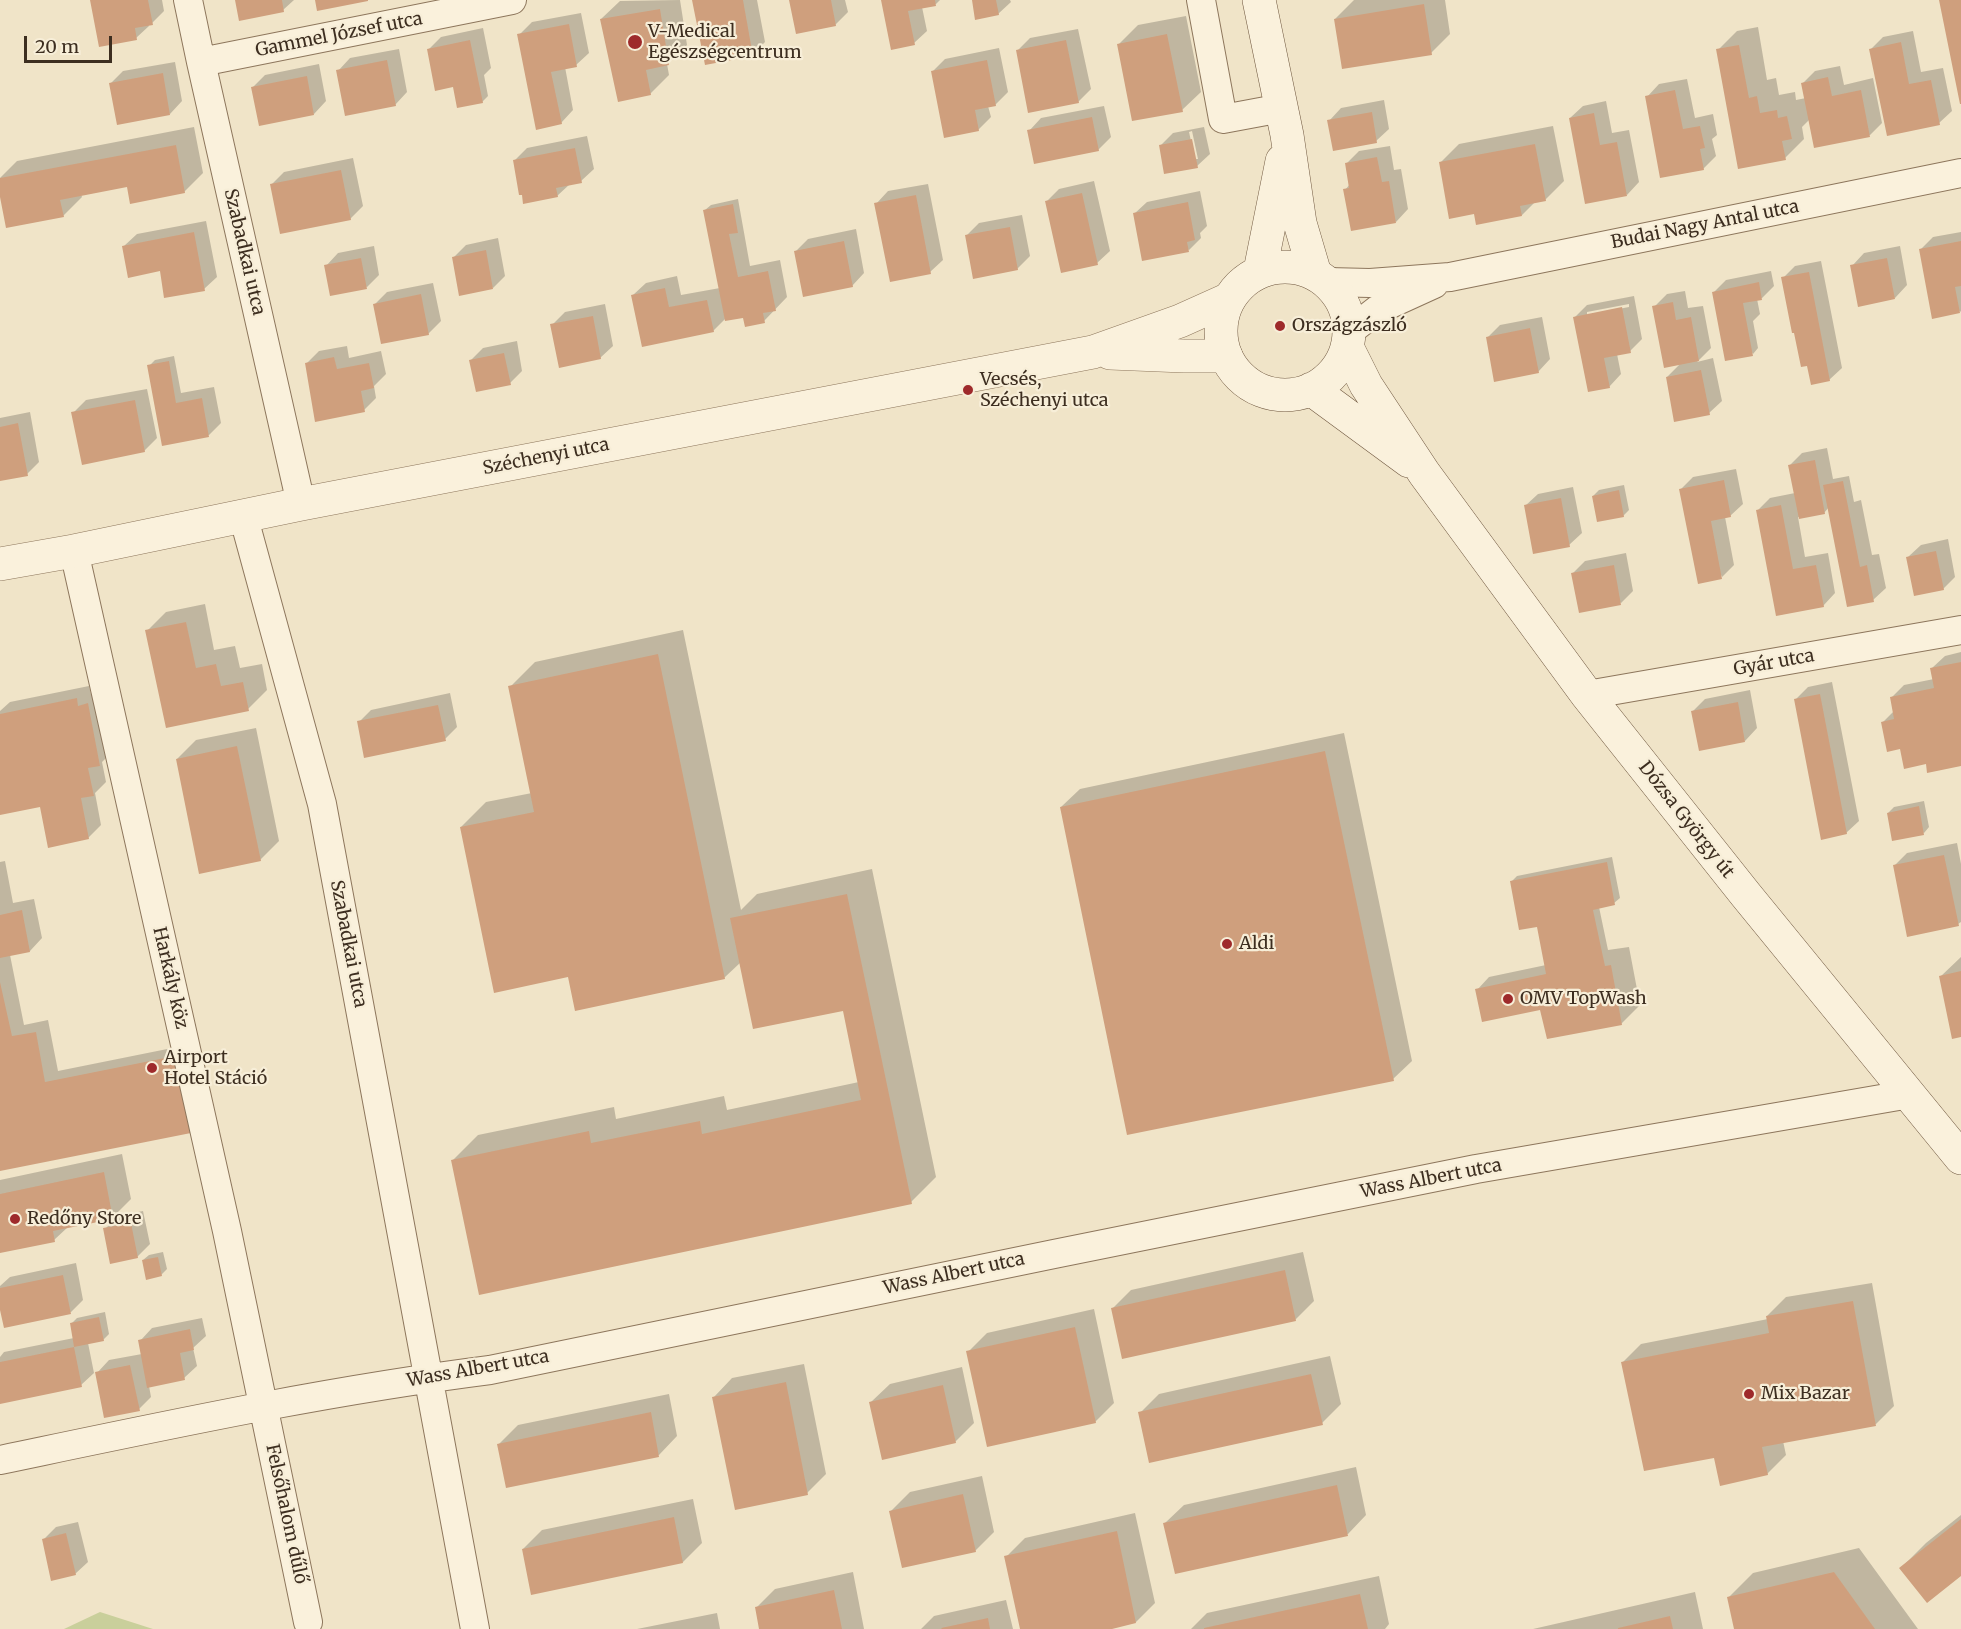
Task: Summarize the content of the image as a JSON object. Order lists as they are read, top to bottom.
{
  "streets": {
    "main road": ["Széchenyi utca", "Dózsa György út"],
    "street": [
      "Gammel József utca",
      "Budai Nagy Antal utca",
      "Szabadkai utca",
      "Gyár utca",
      "Harkály köz",
      "Wass Albert utca",
      "Felsőhalom dűlő"
    ]
  },
  "crossings": [
    ["Gammel József utca", "Szabadkai utca"],
    ["Budai Nagy Antal utca", "Széchenyi utca"],
    ["Budai Nagy Antal utca", "Dózsa György út"],
    ["Szabadkai utca", "Széchenyi utca"],
    ["Szabadkai utca", "Wass Albert utca"],
    ["Széchenyi utca", "Dózsa György út"],
    ["Széchenyi utca", "Harkály köz"],
    ["Gyár utca", "Dózsa György út"],
    ["Dózsa György út", "Wass Albert utca"],
    ["Harkály köz", "Wass Albert utca"],
    ["Harkály köz", "Felsőhalom dűlő"],
    ["Wass Albert utca", "Felsőhalom dűlő"]
  ],
  "places": [
    "V-Medical Egészségcentrum",
    "Országzászló",
    "Vecsés, Széchenyi utca",
    "Aldi",
    "OMV TopWash",
    "Airport Hotel Stáció",
    "Redőny Store",
    "Mix Bazar"
  ],
  "scale_bar": "20 m"
}
